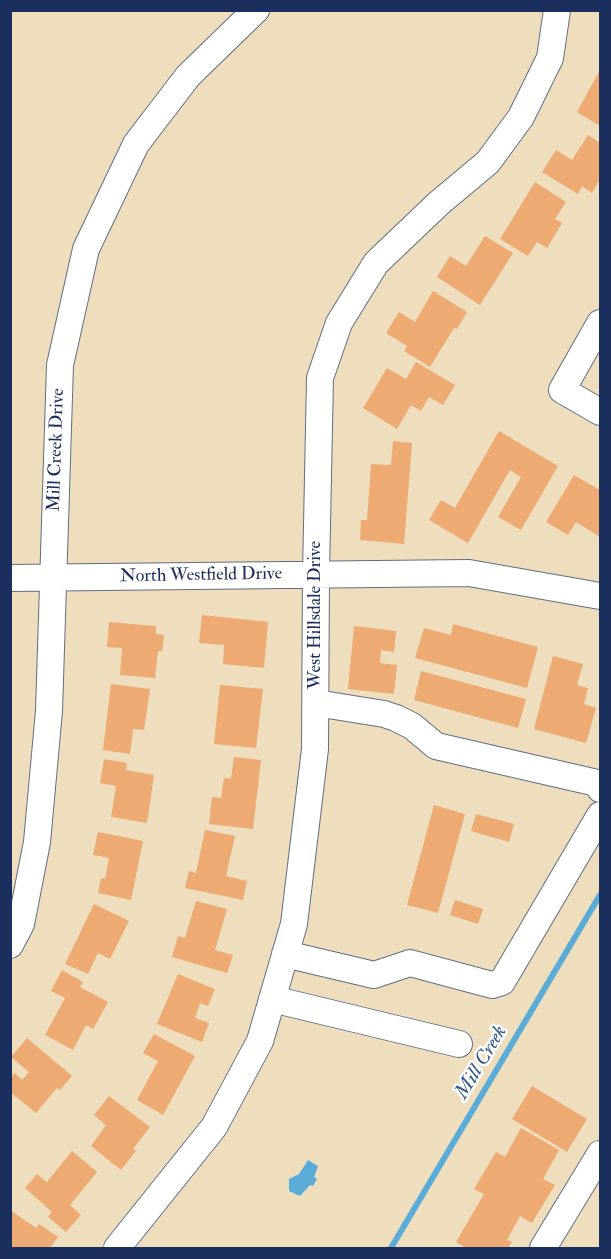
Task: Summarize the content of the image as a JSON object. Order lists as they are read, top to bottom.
{
  "streets": {
    "street": ["Mill Creek Drive", "North Westfield Drive", "West Hillsdale Drive"]
  },
  "crossings": [
    ["Mill Creek Drive", "North Westfield Drive"],
    ["North Westfield Drive", "West Hillsdale Drive"]
  ],
  "water": ["Mill Creek"]
}
